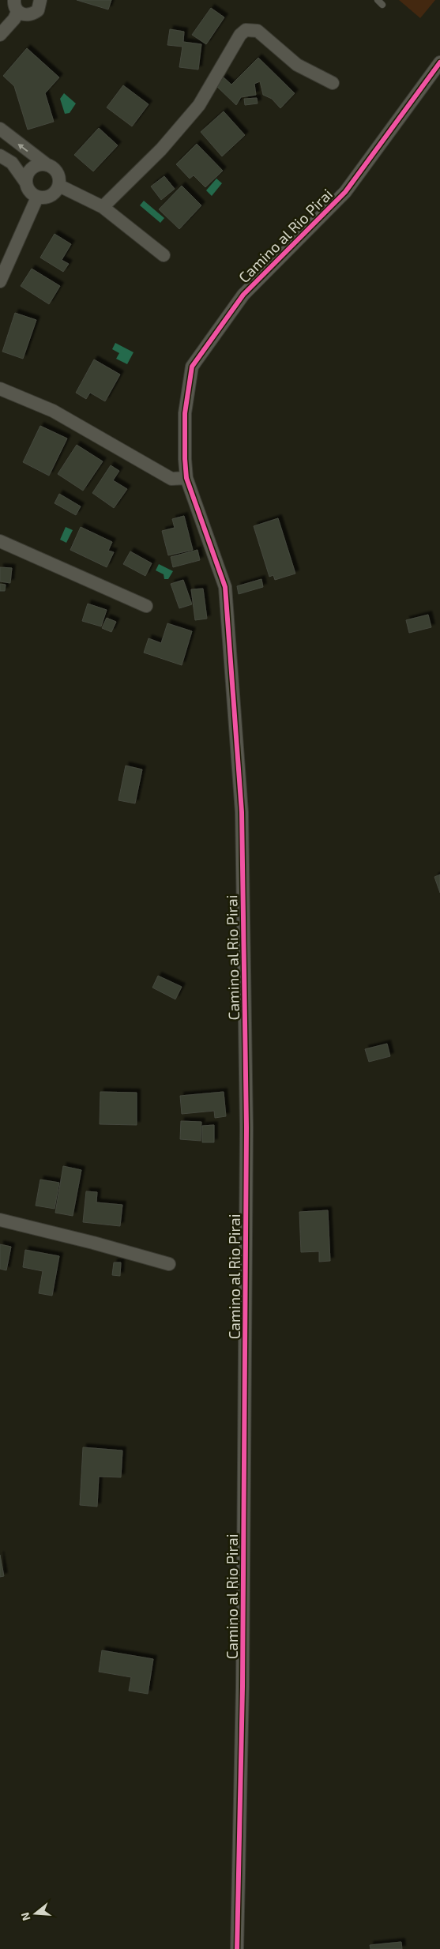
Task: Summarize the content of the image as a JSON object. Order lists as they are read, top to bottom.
{
  "streets": {
    "street": ["Camino al Rio Pirai"]
  },
  "north": "left"
}
